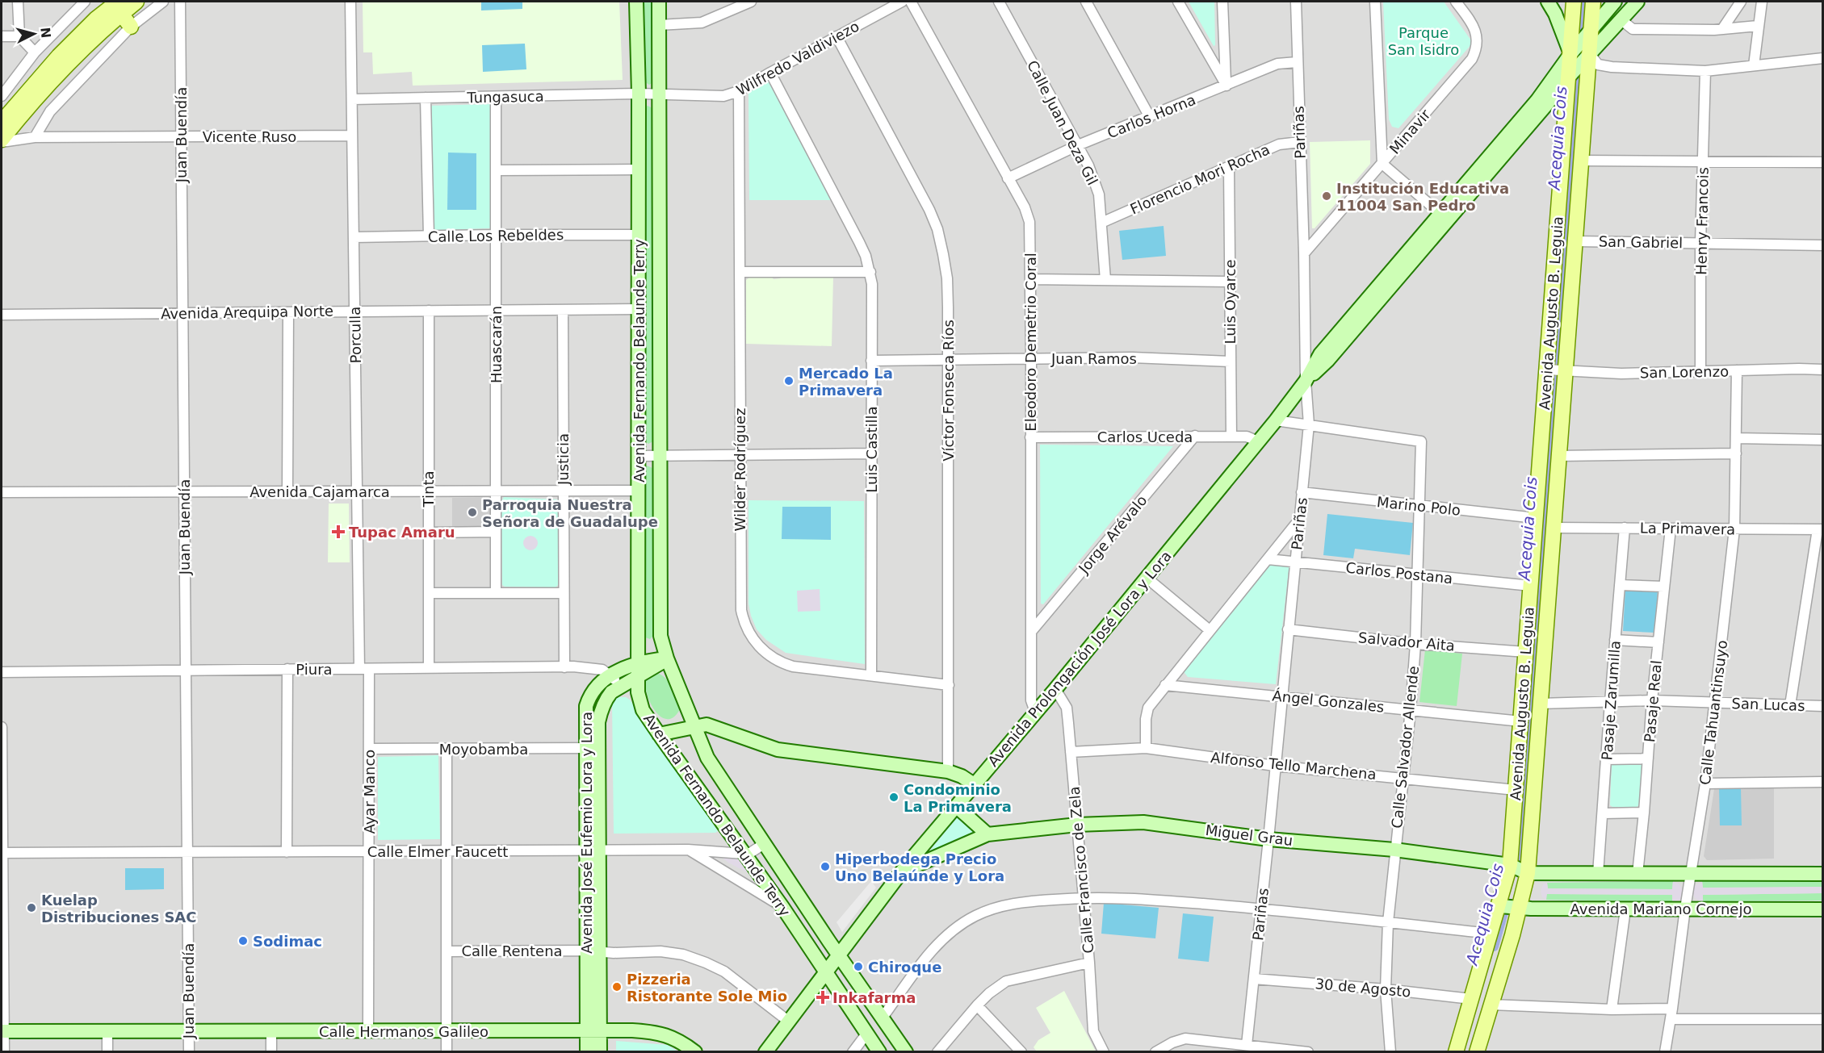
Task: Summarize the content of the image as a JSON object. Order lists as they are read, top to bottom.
{
  "streets": {
    "main road": ["Avenida Augusto B. Leguia"],
    "street": [
      "Wilfredo Valdiviezo",
      "Tungasuca",
      "Carlos Horna",
      "Calle Juan Deza Gil",
      "Minavir",
      "Pariñas",
      "Juan Buendía",
      "Vicente Ruso",
      "Florencio Mori Rocha",
      "Henry Francois",
      "Calle Los Rebeldes",
      "San Gabriel",
      "Luis Oyarce",
      "Avenida Arequipa Norte",
      "Porculla",
      "Eleodoro Demetrio Coral",
      "Huascarán",
      "Juan Ramos",
      "Avenida Fernando Belaunde Terry",
      "San Lorenzo",
      "Víctor Fonseca Ríos",
      "Carlos Uceda",
      "Luis Castilla",
      "Justicia",
      "Wilder Rodríguez",
      "Tinta",
      "Avenida Cajamarca",
      "Marino Polo",
      "La Primavera",
      "Jorge Arévalo",
      "Carlos Postana",
      "Salvador Aita",
      "Avenida Prolongación José Lora y Lora",
      "Piura",
      "Pasaje Zarumilla",
      "Ángel Gonzales",
      "Pasaje Real",
      "San Lucas",
      "Calle Tahuantinsuyo",
      "Calle Salvador Allende",
      "Moyobamba",
      "Alfonso Tello Marchena",
      "Ayar Manco",
      "Avenida José Eufemio Lora y Lora",
      "Miguel Grau",
      "Calle Elmer Faucett",
      "Calle Francisco de Zela",
      "Avenida Mariano Cornejo",
      "Calle Rentena",
      "30 de Agosto",
      "Calle Hermanos Galileo"
    ]
  },
  "crossings": [
    ["Wilfredo Valdiviezo", "Tungasuca"],
    ["Wilfredo Valdiviezo", "Avenida Fernando Belaunde Terry"],
    ["Wilfredo Valdiviezo", "Víctor Fonseca Ríos"],
    ["Wilfredo Valdiviezo", "Luis Castilla"],
    ["Wilfredo Valdiviezo", "Wilder Rodríguez"],
    ["Tungasuca", "Porculla"],
    ["Tungasuca", "Huascarán"],
    ["Tungasuca", "Avenida Fernando Belaunde Terry"],
    ["Carlos Horna", "Calle Juan Deza Gil"],
    ["Carlos Horna", "Pariñas"],
    ["Carlos Horna", "Eleodoro Demetrio Coral"],
    ["Calle Juan Deza Gil", "Florencio Mori Rocha"],
    ["Minavir", "Pariñas"],
    ["Pariñas", "Florencio Mori Rocha"],
    ["Pariñas", "Marino Polo"],
    ["Pariñas", "Carlos Postana"],
    ["Pariñas", "Salvador Aita"],
    ["Pariñas", "Avenida Prolongación José Lora y Lora"],
    ["Pariñas", "Ángel Gonzales"],
    ["Pariñas", "Calle Salvador Allende"],
    ["Pariñas", "Alfonso Tello Marchena"],
    ["Pariñas", "Miguel Grau"],
    ["Pariñas", "30 de Agosto"],
    ["Juan Buendía", "Vicente Ruso"],
    ["Juan Buendía", "Avenida Arequipa Norte"],
    ["Juan Buendía", "Avenida Cajamarca"],
    ["Juan Buendía", "Piura"],
    ["Juan Buendía", "Calle Elmer Faucett"],
    ["Juan Buendía", "Calle Hermanos Galileo"],
    ["Vicente Ruso", "Porculla"],
    ["Florencio Mori Rocha", "Luis Oyarce"],
    ["Henry Francois", "San Gabriel"],
    ["Henry Francois", "San Lorenzo"],
    ["Calle Los Rebeldes", "Porculla"],
    ["Calle Los Rebeldes", "Huascarán"],
    ["Calle Los Rebeldes", "Avenida Fernando Belaunde Terry"],
    ["San Gabriel", "Avenida Augusto B. Leguia"],
    ["Luis Oyarce", "Juan Ramos"],
    ["Luis Oyarce", "Carlos Uceda"],
    ["Avenida Arequipa Norte", "Porculla"],
    ["Avenida Arequipa Norte", "Huascarán"],
    ["Avenida Arequipa Norte", "Avenida Fernando Belaunde Terry"],
    ["Avenida Arequipa Norte", "Justicia"],
    ["Avenida Arequipa Norte", "Tinta"],
    ["Avenida Augusto B. Leguia", "San Lorenzo"],
    ["Avenida Augusto B. Leguia", "Marino Polo"],
    ["Avenida Augusto B. Leguia", "La Primavera"],
    ["Avenida Augusto B. Leguia", "Carlos Postana"],
    ["Avenida Augusto B. Leguia", "Salvador Aita"],
    ["Avenida Augusto B. Leguia", "Avenida Prolongación José Lora y Lora"],
    ["Avenida Augusto B. Leguia", "Ángel Gonzales"],
    ["Avenida Augusto B. Leguia", "San Lucas"],
    ["Avenida Augusto B. Leguia", "Alfonso Tello Marchena"],
    ["Avenida Augusto B. Leguia", "Miguel Grau"],
    ["Avenida Augusto B. Leguia", "Avenida Mariano Cornejo"],
    ["Avenida Augusto B. Leguia", "30 de Agosto"],
    ["Porculla", "Avenida Cajamarca"],
    ["Porculla", "Piura"],
    ["Porculla", "Ayar Manco"],
    ["Eleodoro Demetrio Coral", "Juan Ramos"],
    ["Eleodoro Demetrio Coral", "Carlos Uceda"],
    ["Eleodoro Demetrio Coral", "Jorge Arévalo"],
    ["Eleodoro Demetrio Coral", "Avenida Prolongación José Lora y Lora"],
    ["Huascarán", "Avenida Cajamarca"],
    ["Juan Ramos", "Víctor Fonseca Ríos"],
    ["Juan Ramos", "Luis Castilla"],
    ["Avenida Fernando Belaunde Terry", "Avenida Cajamarca"],
    ["Avenida Fernando Belaunde Terry", "Avenida Prolongación José Lora y Lora"],
    ["Avenida Fernando Belaunde Terry", "Avenida José Eufemio Lora y Lora"],
    ["Avenida Fernando Belaunde Terry", "Calle Elmer Faucett"],
    ["San Lorenzo", "Calle Tahuantinsuyo"],
    ["Víctor Fonseca Ríos", "Wilder Rodríguez"],
    ["Carlos Uceda", "Jorge Arévalo"],
    ["Carlos Uceda", "Avenida Prolongación José Lora y Lora"],
    ["Luis Castilla", "Wilder Rodríguez"],
    ["Justicia", "Avenida Cajamarca"],
    ["Justicia", "Piura"],
    ["Tinta", "Avenida Cajamarca"],
    ["Tinta", "Piura"],
    ["Marino Polo", "Calle Salvador Allende"],
    ["La Primavera", "Pasaje Zarumilla"],
    ["La Primavera", "Pasaje Real"],
    ["La Primavera", "Calle Tahuantinsuyo"],
    ["Carlos Postana", "Calle Salvador Allende"],
    ["Salvador Aita", "Calle Salvador Allende"],
    ["Avenida Prolongación José Lora y Lora", "Miguel Grau"],
    ["Avenida Prolongación José Lora y Lora", "Calle Francisco de Zela"],
    ["Avenida Prolongación José Lora y Lora", "Calle Rentena"],
    ["Piura", "Ayar Manco"],
    ["Piura", "Avenida José Eufemio Lora y Lora"],
    ["Pasaje Zarumilla", "San Lucas"],
    ["Ángel Gonzales", "Calle Salvador Allende"],
    ["Pasaje Real", "San Lucas"],
    ["San Lucas", "Calle Tahuantinsuyo"],
    ["Calle Tahuantinsuyo", "Avenida Mariano Cornejo"],
    ["Calle Salvador Allende", "Alfonso Tello Marchena"],
    ["Calle Salvador Allende", "Miguel Grau"],
    ["Calle Salvador Allende", "30 de Agosto"],
    ["Moyobamba", "Ayar Manco"],
    ["Moyobamba", "Avenida José Eufemio Lora y Lora"],
    ["Alfonso Tello Marchena", "Calle Francisco de Zela"],
    ["Ayar Manco", "Calle Elmer Faucett"],
    ["Ayar Manco", "Calle Hermanos Galileo"],
    ["Avenida José Eufemio Lora y Lora", "Calle Elmer Faucett"],
    ["Avenida José Eufemio Lora y Lora", "Calle Rentena"],
    ["Avenida José Eufemio Lora y Lora", "Calle Hermanos Galileo"],
    ["Miguel Grau", "Calle Francisco de Zela"]
  ],
  "water": ["Acequia Cois"],
  "parks": ["Parque San Isidro"],
  "places": {
    "other": [
      "Institución Educativa 11004 San Pedro",
      "Mercado La Primavera",
      "Parroquia Nuestra Señora de Guadalupe",
      "Condominio La Primavera",
      "Hiperbodega Precio Uno Belaúnde y Lora",
      "Kuelap Distribuciones SAC",
      "Sodimac",
      "Chiroque",
      "Pizzeria Ristorante Sole Mio"
    ],
    "health": ["Tupac Amaru", "Inkafarma"]
  },
  "north": "right"
}
